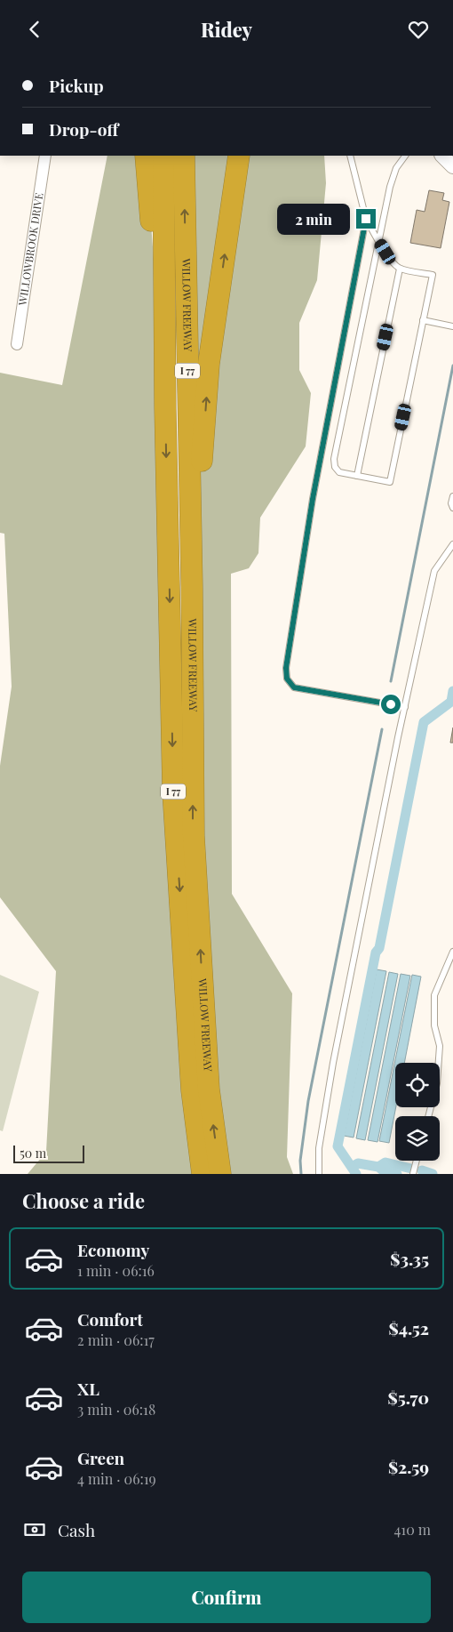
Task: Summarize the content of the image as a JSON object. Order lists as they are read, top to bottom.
{
  "streets": {
    "highway": ["WILLOW FREEWAY", "I 77"],
    "street": ["WILLOWBROOK DRIVE"]
  },
  "scale_bar": "50 m",
  "page": {
    "header": "Ridey",
    "banner": ["Pickup", "Drop-off"],
    "bubble": "2 min",
    "scale": "50 m",
    "heading": "Choose a ride",
    "list": [
      {
        "name": "Economy",
        "note": "1 min · 06:16",
        "value": "$3.35"
      },
      {
        "name": "Comfort",
        "note": "2 min · 06:17",
        "value": "$4.52"
      },
      {
        "name": "XL",
        "note": "3 min · 06:18",
        "value": "$5.70"
      },
      {
        "name": "Green",
        "note": "4 min · 06:19",
        "value": "$2.59"
      }
    ],
    "pay": ["Cash", "410 m"],
    "buttons": "Confirm"
  }
}
